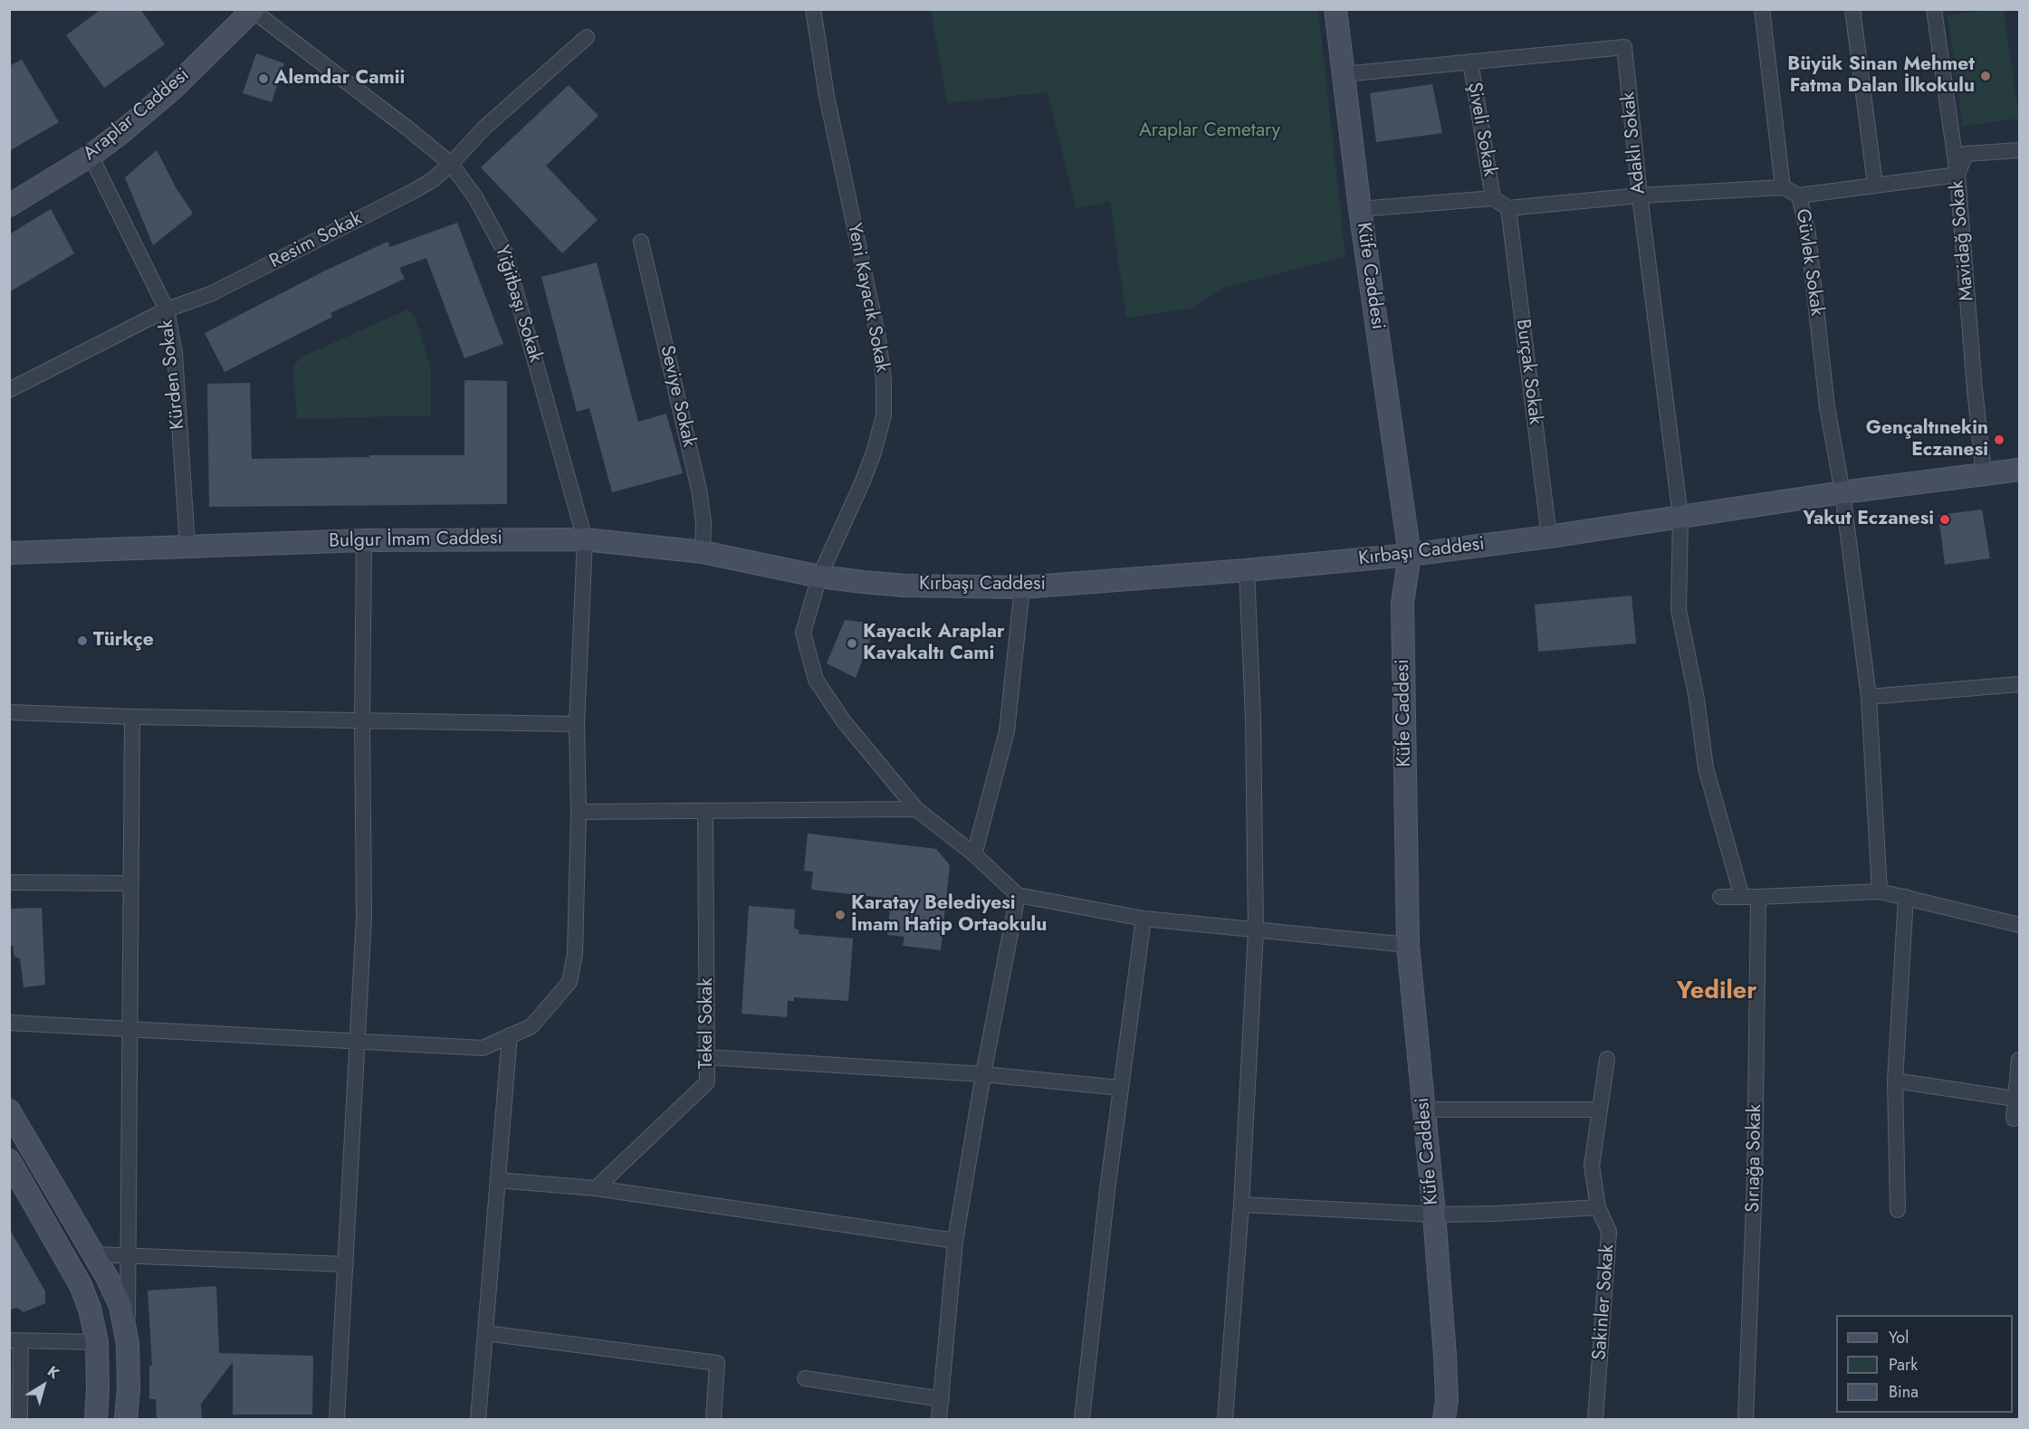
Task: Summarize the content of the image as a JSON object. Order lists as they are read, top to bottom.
{
  "streets": {
    "street": [
      "Araplar Caddesi",
      "Şiveli Sokak",
      "Adaklı Sokak",
      "Resim Sokak",
      "Mavidağ Sokak",
      "Güvlek Sokak",
      "Küfe Caddesi",
      "Yeni Kayacık Sokak",
      "Yiğitbaşı Sokak",
      "Burçak Sokak",
      "Kürden Sokak",
      "Seviye Sokak",
      "Bulgur İmam Caddesi",
      "Kırbaşı Caddesi",
      "Tekel Sokak",
      "Sırıağa Sokak",
      "Sakinler Sokak"
    ]
  },
  "crossings": [
    ["Araplar Caddesi", "Yiğitbaşı Sokak"],
    ["Araplar Caddesi", "Kürden Sokak"],
    ["Şiveli Sokak", "Adaklı Sokak"],
    ["Adaklı Sokak", "Küfe Caddesi"],
    ["Adaklı Sokak", "Kırbaşı Caddesi"],
    ["Resim Sokak", "Yiğitbaşı Sokak"],
    ["Resim Sokak", "Kürden Sokak"],
    ["Mavidağ Sokak", "Kırbaşı Caddesi"],
    ["Güvlek Sokak", "Kırbaşı Caddesi"],
    ["Küfe Caddesi", "Kırbaşı Caddesi"],
    ["Yeni Kayacık Sokak", "Bulgur İmam Caddesi"],
    ["Yeni Kayacık Sokak", "Kırbaşı Caddesi"],
    ["Yiğitbaşı Sokak", "Bulgur İmam Caddesi"],
    ["Burçak Sokak", "Kırbaşı Caddesi"],
    ["Kürden Sokak", "Bulgur İmam Caddesi"],
    ["Seviye Sokak", "Bulgur İmam Caddesi"],
    ["Bulgur İmam Caddesi", "Kırbaşı Caddesi"]
  ],
  "districts": ["Yediler"],
  "parks": ["Araplar Cemetary"],
  "places": [
    "Büyük Sinan Mehmet Fatma Dalan İlkokulu",
    "Alemdar Camii",
    "Gençaltınekin Eczanesi",
    "Yakut Eczanesi",
    "Türkçe",
    "Kayacık Araplar Kavakaltı Cami",
    "Karatay Belediyesi İmam Hatip Ortaokulu"
  ],
  "legend": ["Yol", "Park", "Bina"],
  "north": "top right"
}
